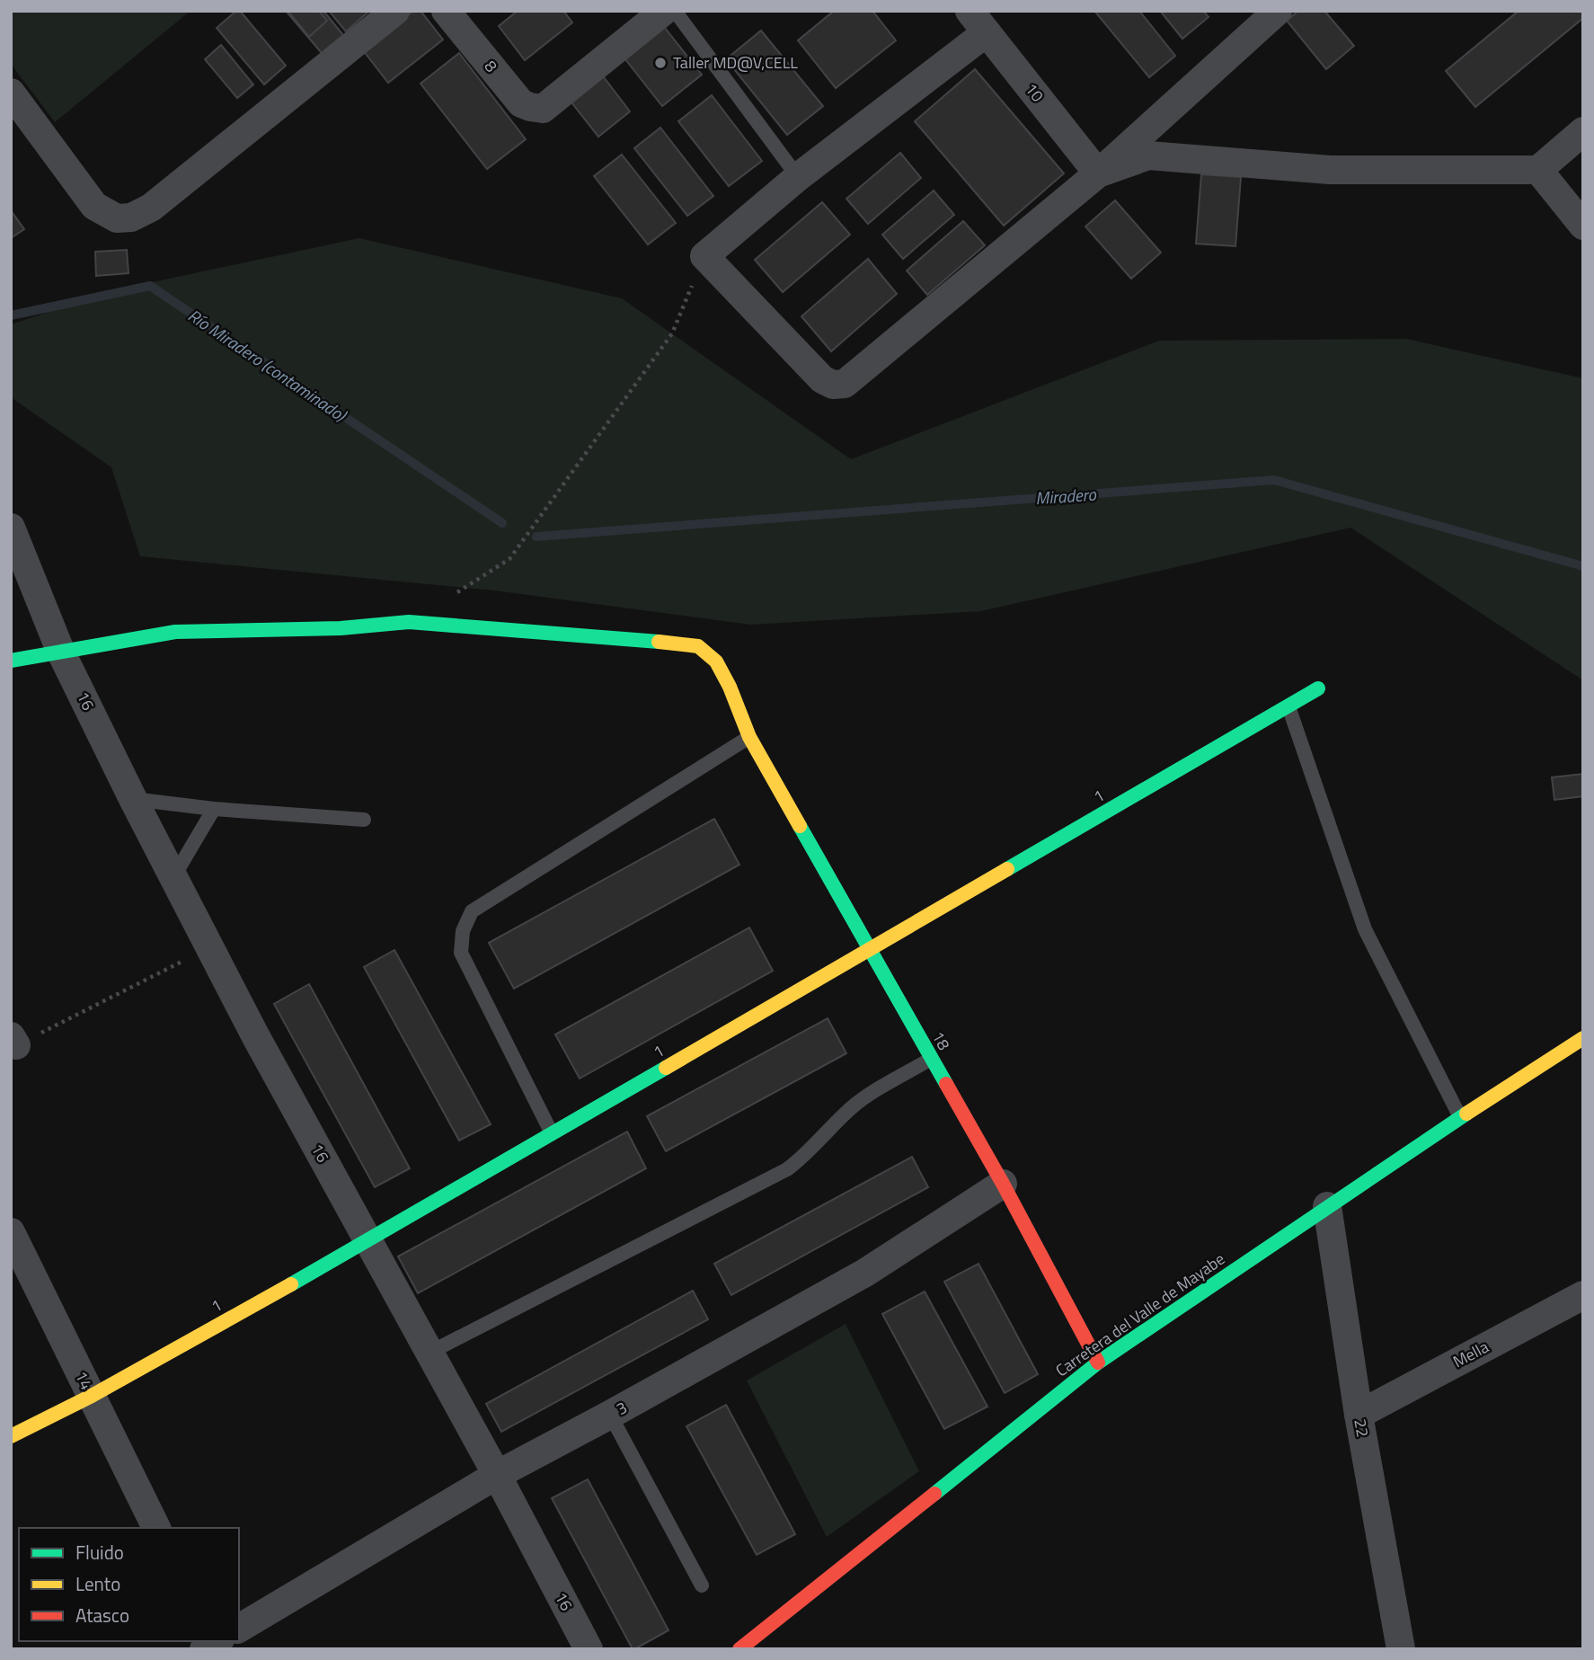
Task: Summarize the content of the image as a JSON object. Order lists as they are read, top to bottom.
{
  "streets": {
    "street": [
      "8",
      "10",
      "16",
      "1",
      "18",
      "Carretera del Valle de Mayabe",
      "Mella",
      "14",
      "3",
      "22"
    ]
  },
  "crossings": [
    ["16", "1"],
    ["16", "18"],
    ["16", "3"],
    ["1", "18"],
    ["1", "14"],
    ["18", "Carretera del Valle de Mayabe"],
    ["18", "3"],
    ["Carretera del Valle de Mayabe", "22"],
    ["Mella", "22"]
  ],
  "water": ["Río Miradero (contaminado)", "Miradero"],
  "places": ["Taller MD@V,CELL"],
  "legend": ["Fluido", "Lento", "Atasco"]
}
